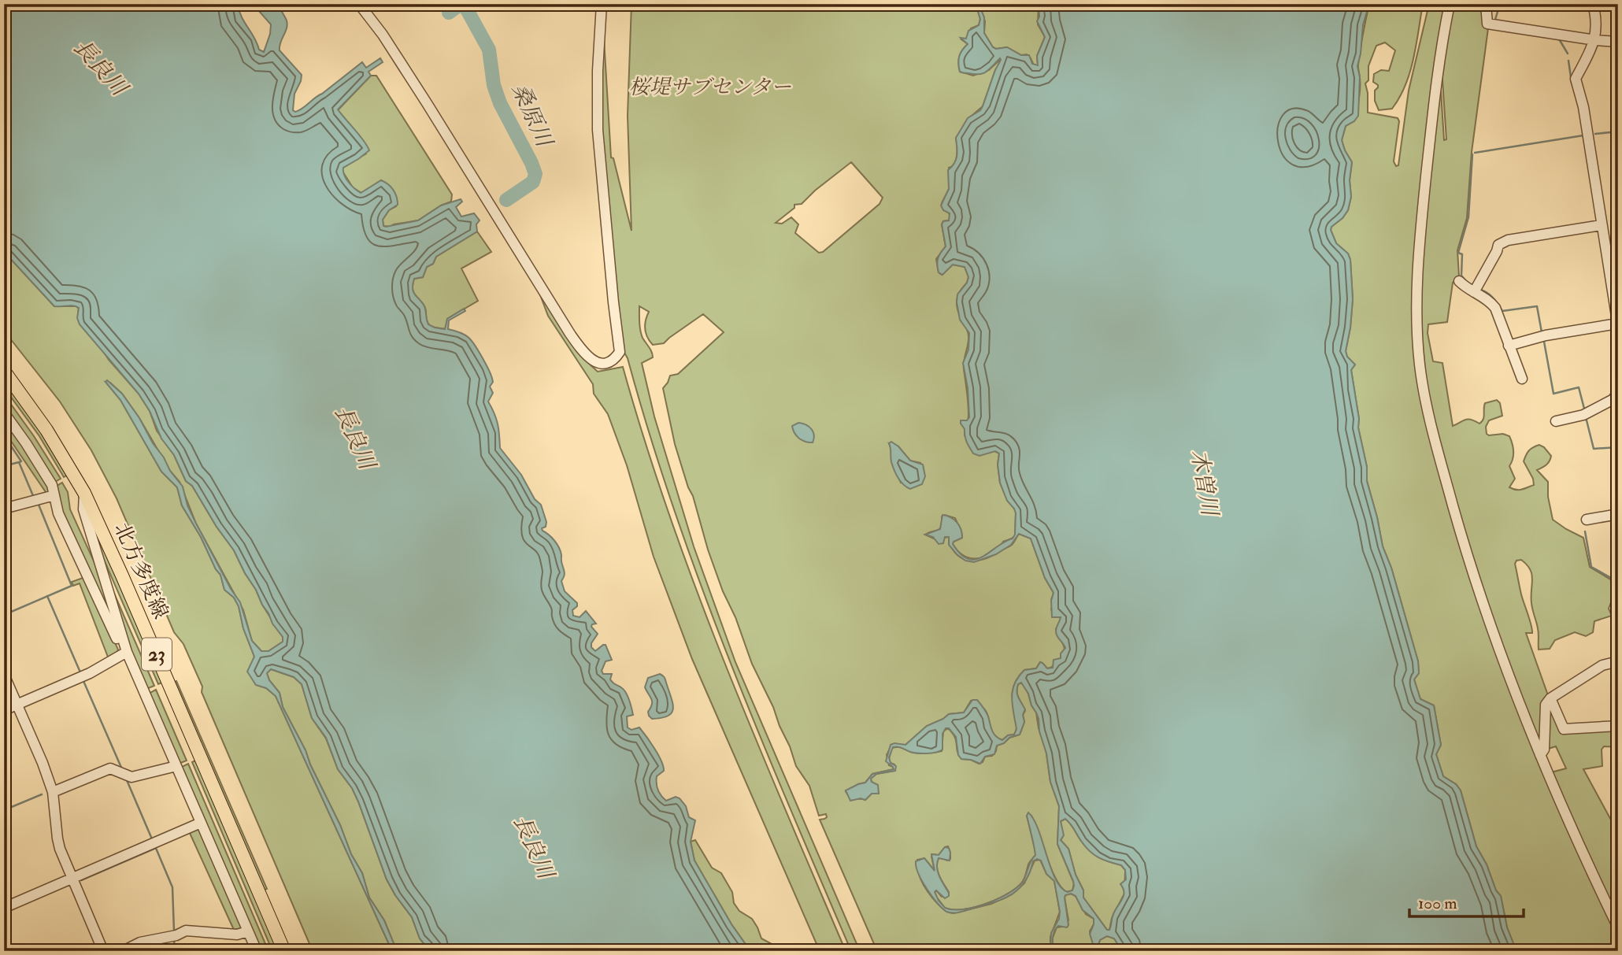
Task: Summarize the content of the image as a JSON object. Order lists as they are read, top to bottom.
{
  "streets": {
    "main road": ["北方多度線", "23"]
  },
  "water": ["長良川", "桑原川", "木曽川"],
  "parks": ["桜堤サブセンター"],
  "scale_bar": "100 m"
}
